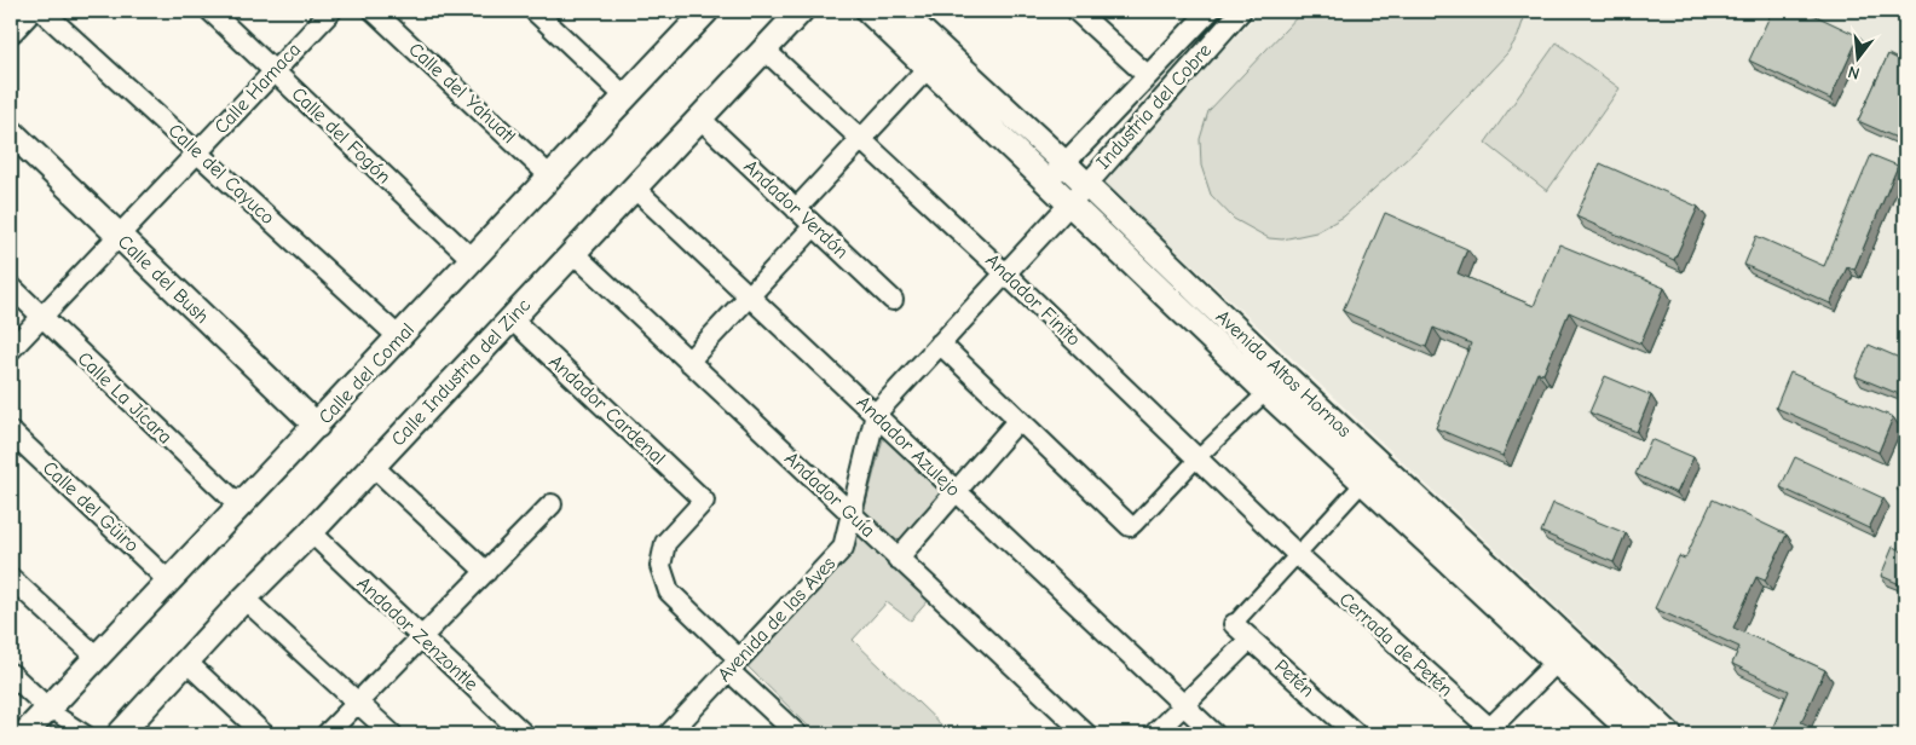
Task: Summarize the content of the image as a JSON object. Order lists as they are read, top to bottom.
{
  "streets": {
    "street": [
      "Calle Hamaca",
      "Calle del Yahuatl",
      "Industria del Cobre",
      "Calle del Fogón",
      "Calle del Cayuco",
      "Andador Verdón",
      "Calle del Bush",
      "Andador Finito",
      "Calle Industria del Zinc",
      "Calle del Comal",
      "Avenida Altos Hornos",
      "Calle La Jícara",
      "Andador Cardenal",
      "Andador Azulejo",
      "Andador Guía",
      "Calle del Güiro",
      "Avenida de las Aves",
      "Andador Zenzontle",
      "Cerrada de Petén",
      "Petén"
    ]
  },
  "crossings": [
    ["Calle Hamaca", "Calle del Fogón"],
    ["Calle Hamaca", "Calle del Cayuco"],
    ["Calle Hamaca", "Calle del Bush"],
    ["Calle Hamaca", "Calle La Jícara"],
    ["Calle del Yahuatl", "Calle del Comal"],
    ["Industria del Cobre", "Avenida Altos Hornos"],
    ["Industria del Cobre", "Avenida de las Aves"],
    ["Calle del Fogón", "Calle del Comal"],
    ["Calle del Cayuco", "Calle del Comal"],
    ["Andador Verdón", "Calle Industria del Zinc"],
    ["Calle del Bush", "Calle del Comal"],
    ["Andador Finito", "Calle Industria del Zinc"],
    ["Andador Finito", "Avenida de las Aves"],
    ["Andador Finito", "Cerrada de Petén"],
    ["Calle Industria del Zinc", "Andador Cardenal"],
    ["Calle Industria del Zinc", "Andador Azulejo"],
    ["Calle Industria del Zinc", "Andador Guía"],
    ["Calle Industria del Zinc", "Andador Zenzontle"],
    ["Calle del Comal", "Calle La Jícara"],
    ["Calle del Comal", "Calle del Güiro"],
    ["Avenida Altos Hornos", "Avenida de las Aves"],
    ["Andador Cardenal", "Avenida de las Aves"],
    ["Andador Azulejo", "Avenida de las Aves"],
    ["Andador Guía", "Avenida de las Aves"]
  ],
  "north": "bottom"
}
